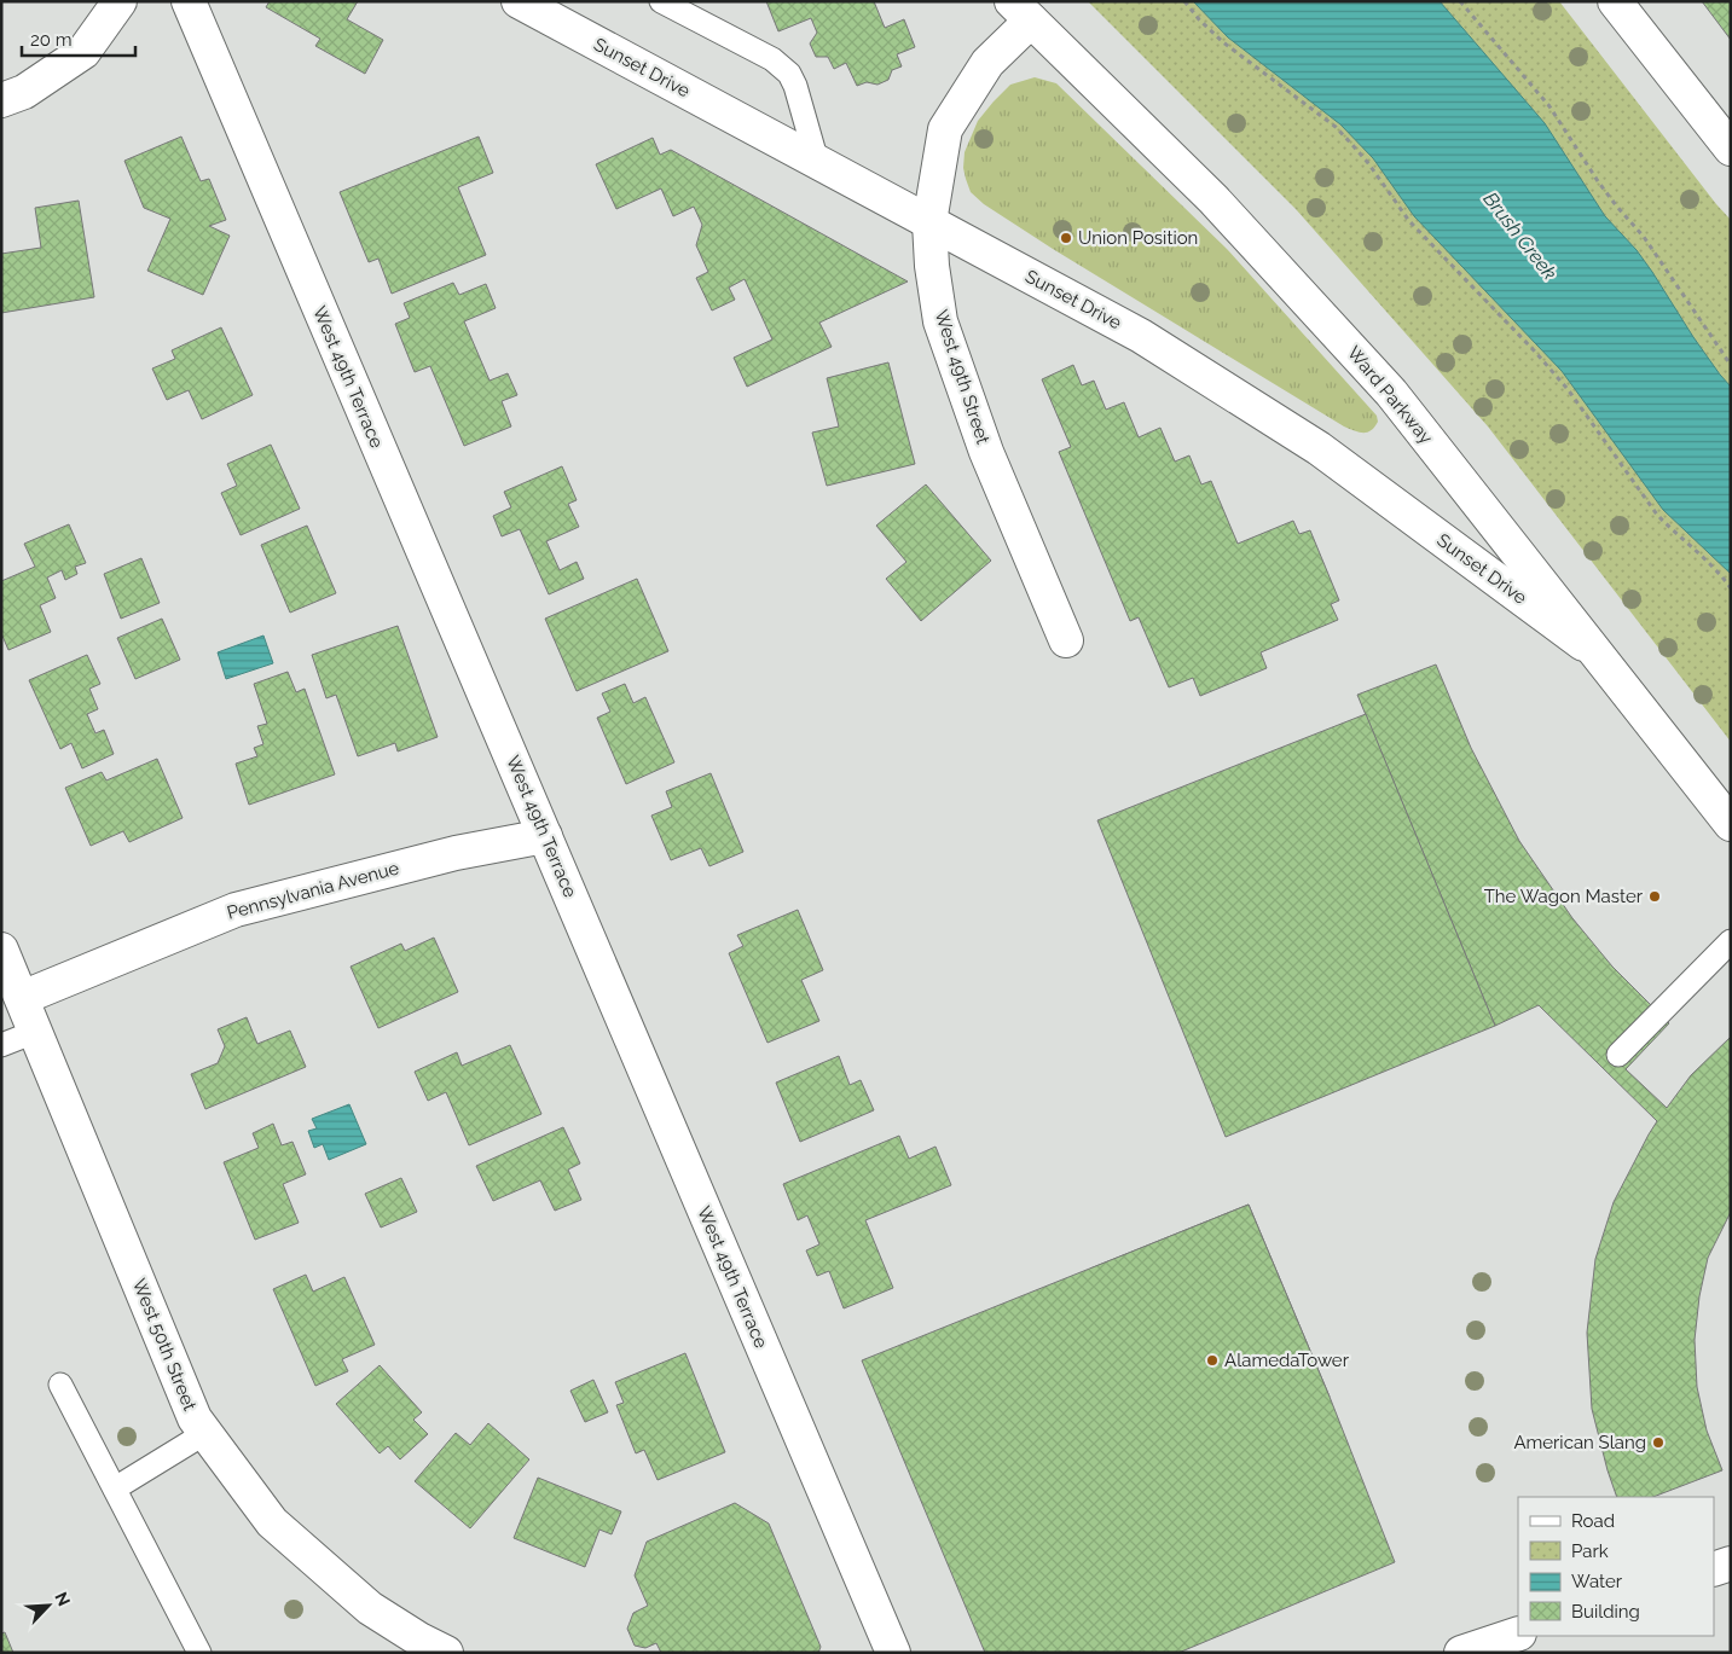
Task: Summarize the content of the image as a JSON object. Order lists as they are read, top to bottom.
{
  "streets": {
    "main road": [
      "Sunset Drive",
      "West 49th Terrace",
      "West 49th Street",
      "Ward Parkway",
      "Pennsylvania Avenue",
      "West 50th Street"
    ]
  },
  "crossings": [
    ["Sunset Drive", "West 49th Street"],
    ["Sunset Drive", "Ward Parkway"],
    ["West 49th Terrace", "Pennsylvania Avenue"],
    ["West 49th Street", "Ward Parkway"],
    ["Pennsylvania Avenue", "West 50th Street"]
  ],
  "water": ["Brush Creek"],
  "places": [
    "Union Position",
    "The Wagon Master",
    "AlamedaTower",
    "American Slang"
  ],
  "legend": [
    "Road",
    "Park",
    "Water",
    "Building"
  ],
  "scale_bar": "20 m",
  "north": "top right"
}
